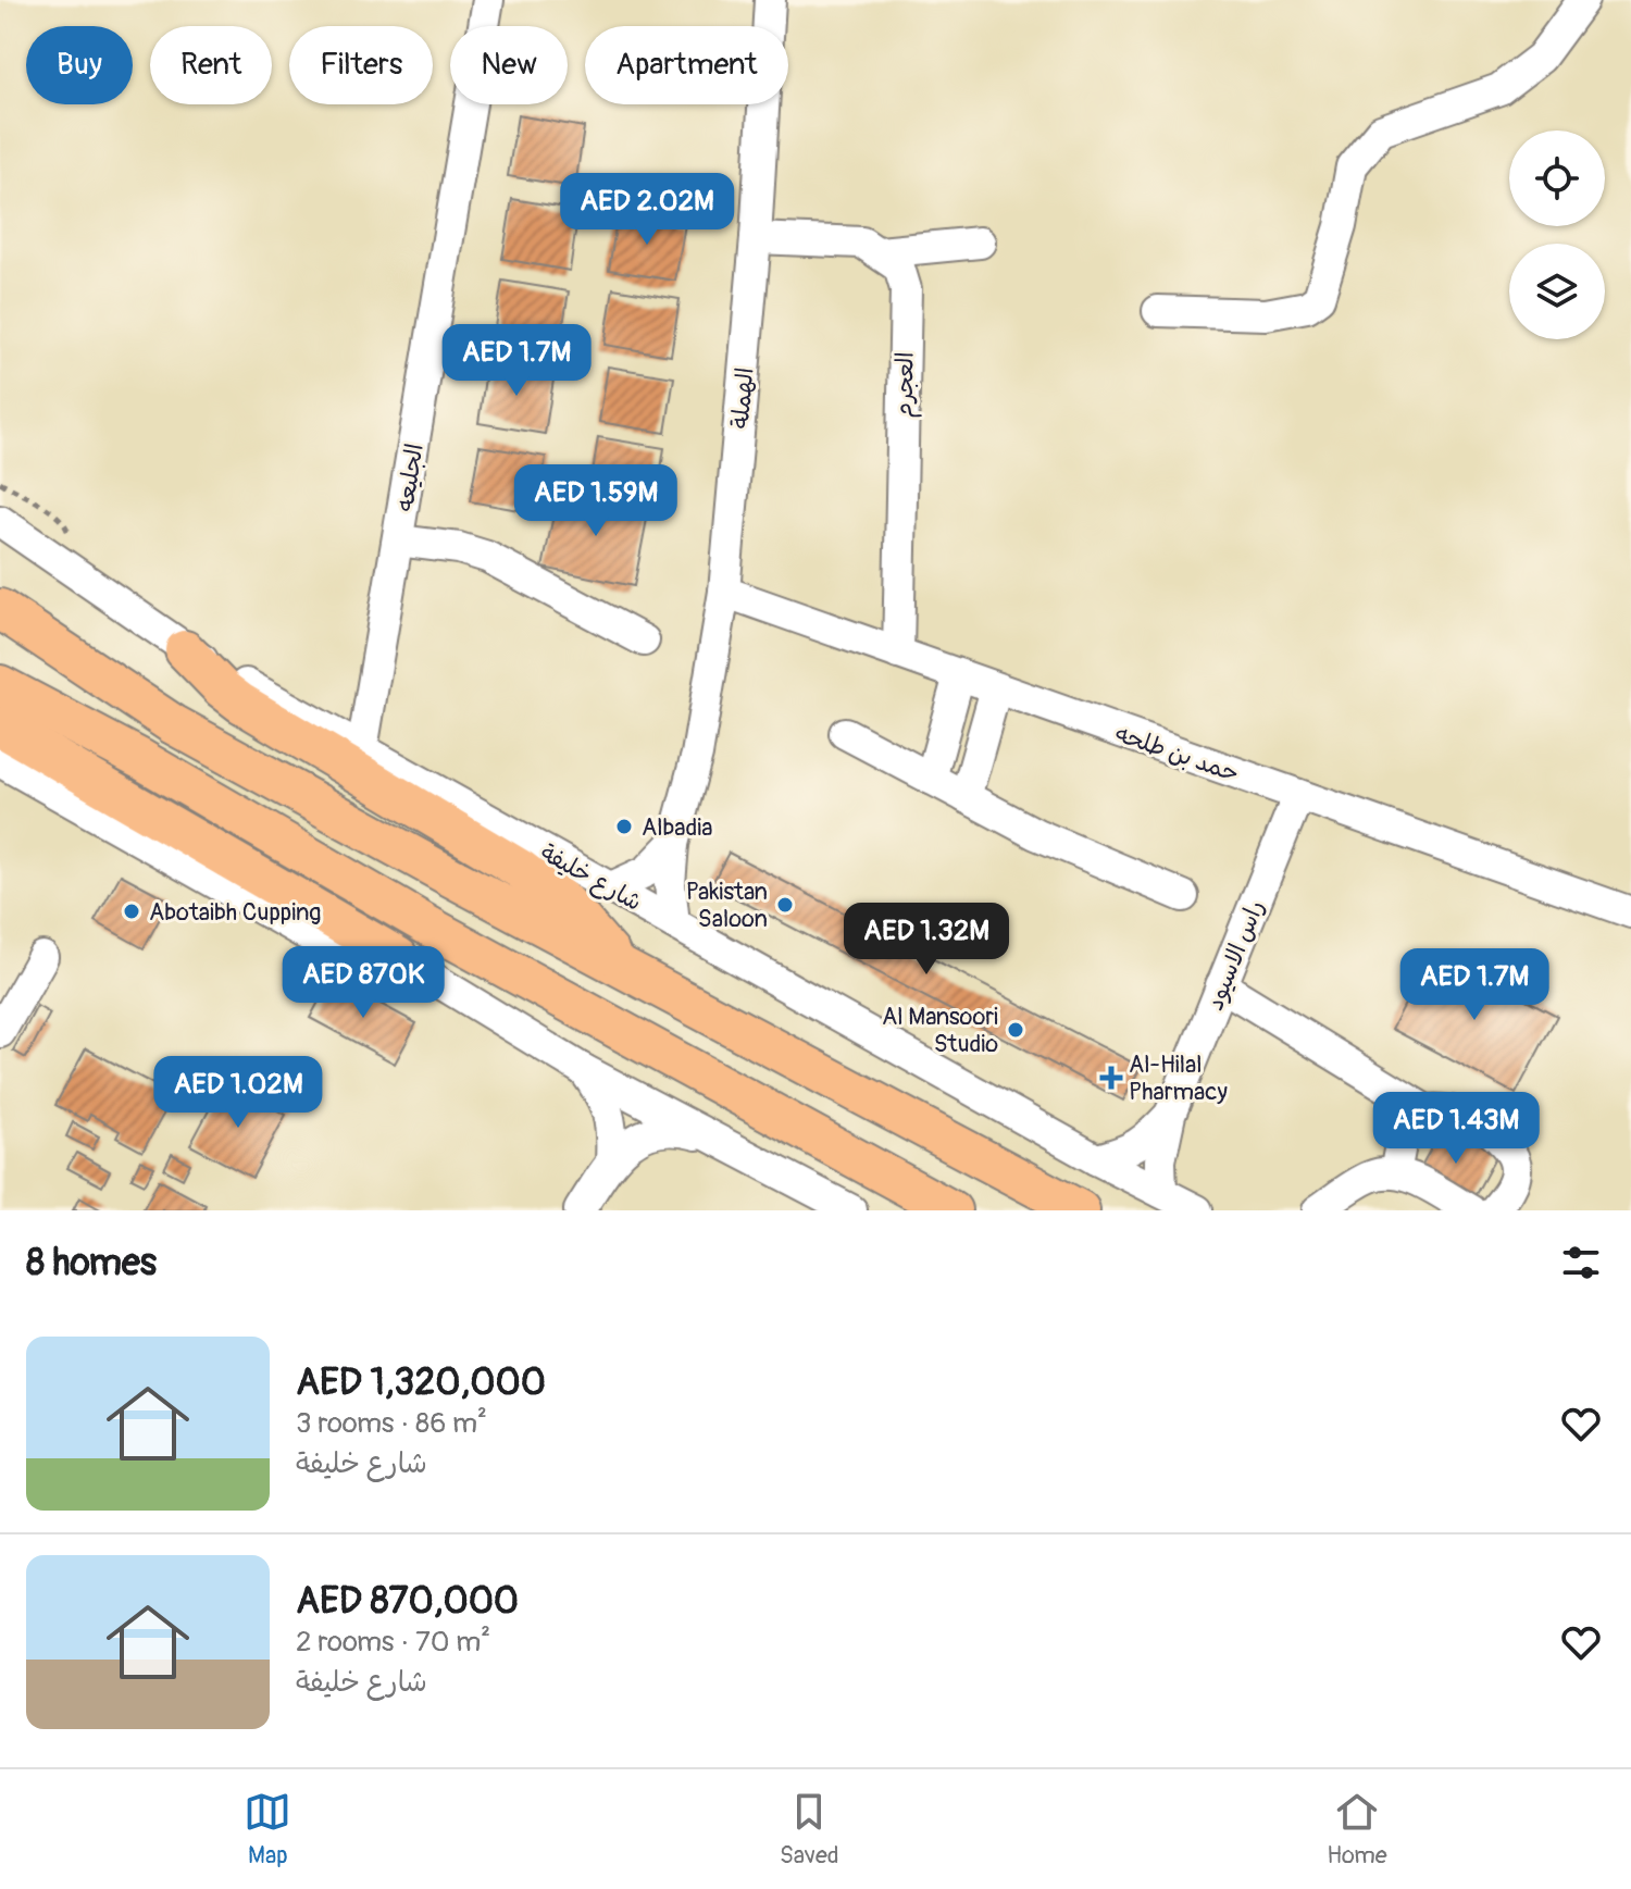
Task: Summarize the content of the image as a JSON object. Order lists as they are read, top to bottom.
{
  "streets": {
    "street": [
      "العجرم",
      "الهملة",
      "الجليعه",
      "حمد بن طلحه",
      "شارع خليفة",
      "راس الاسيود"
    ]
  },
  "crossings": [
    ["العجرم", "حمد بن طلحه"],
    ["الهملة", "حمد بن طلحه"],
    ["الهملة", "شارع خليفة"],
    ["الجليعه", "شارع خليفة"],
    ["حمد بن طلحه", "راس الاسيود"],
    ["شارع خليفة", "راس الاسيود"]
  ],
  "places": {
    "other": [
      "Albadia",
      "Pakistan Saloon",
      "Abotaibh Cupping",
      "Al Mansoori Studio"
    ],
    "health": ["Al-Hilal Pharmacy"]
  },
  "page": {
    "chip": [
      "Buy",
      "Rent",
      "Filters",
      "New",
      "Apartment"
    ],
    "price": [
      "AED 2.02M",
      "AED 1.7M",
      "AED 1.59M",
      "AED 1.32M",
      "AED 870K",
      "AED 1.7M",
      "AED 1.02M",
      "AED 1.43M"
    ],
    "heading": "8 homes",
    "list": [
      {
        "name": "AED 1,320,000",
        "note": "3 rooms · 86 m² · شارع خليفة"
      },
      {
        "name": "AED 870,000",
        "note": "2 rooms · 70 m² · شارع خليفة"
      }
    ],
    "tabs": ["Map", "Saved", "Home"]
  }
}
